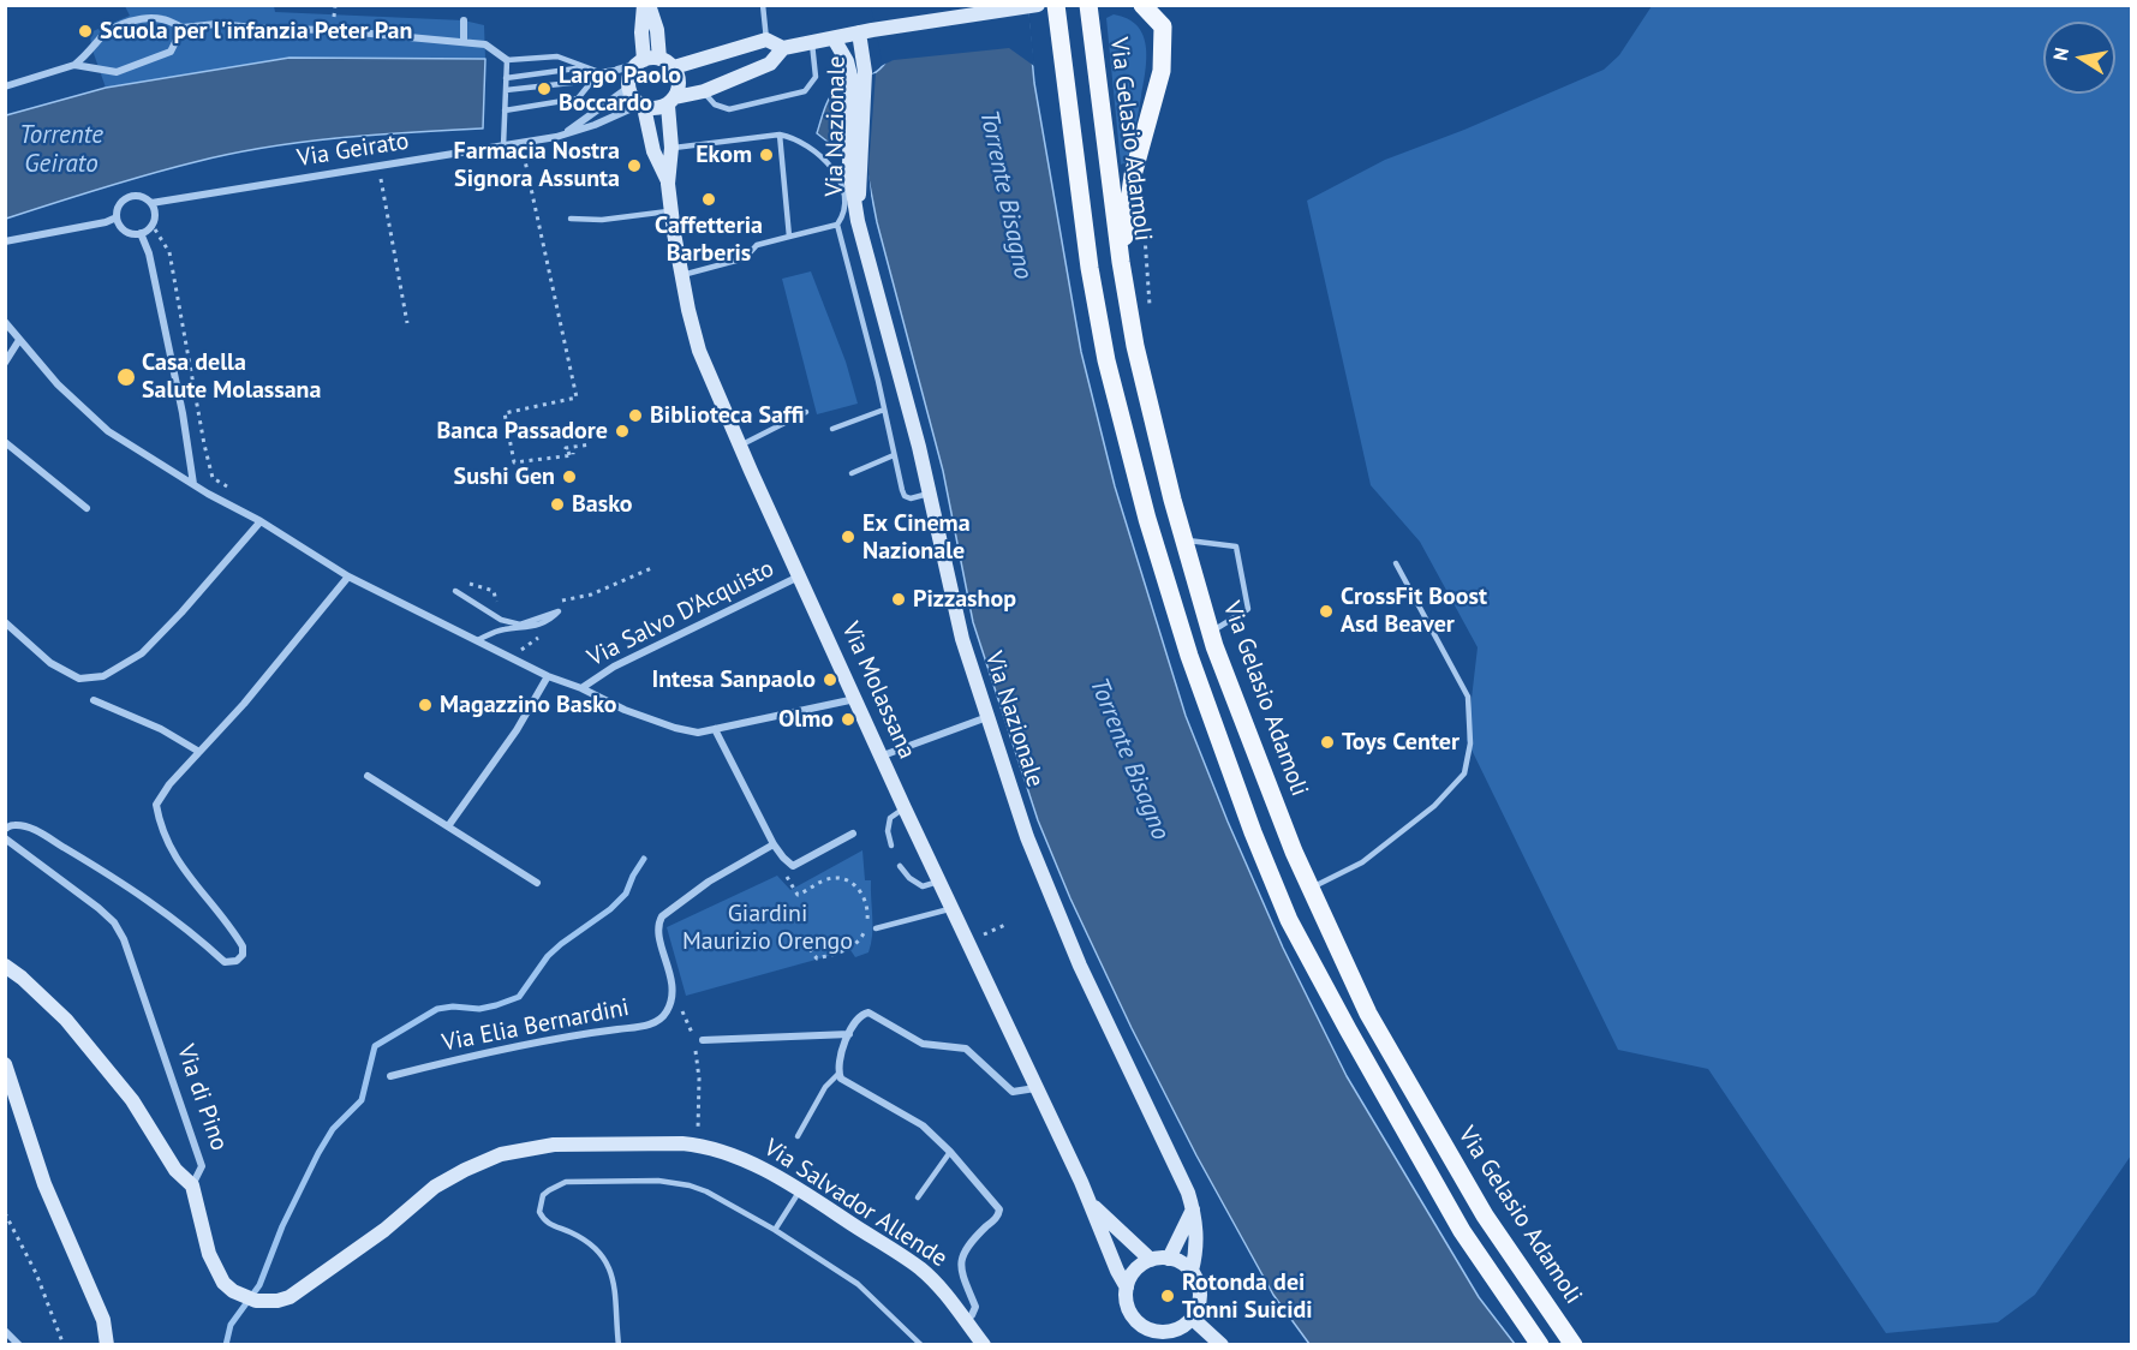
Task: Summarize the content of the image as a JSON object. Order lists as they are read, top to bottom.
{
  "streets": {
    "main road": [
      "Via Nazionale",
      "Via Gelasio Adamoli",
      "Via Molassana",
      "Via di Pino",
      "Via Salvador Allende"
    ],
    "street": ["Via Geirato", "Via Salvo D'Acquisto", "Via Elia Bernardini"]
  },
  "crossings": [
    ["Via Nazionale", "Via Molassana"],
    ["Via Geirato", "Via Molassana"],
    ["Via Salvo D'Acquisto", "Via Molassana"],
    ["Via di Pino", "Via Salvador Allende"]
  ],
  "water": ["Torrente Geirato", "Torrente Bisagno"],
  "parks": ["Giardini Maurizio Orengo"],
  "places": [
    "Scuola per l'infanzia Peter Pan",
    "Largo Paolo Boccardo",
    "Ekom",
    "Farmacia Nostra Signora Assunta",
    "Caffetteria Barberis",
    "Casa della Salute Molassana",
    "Biblioteca Saffi",
    "Banca Passadore",
    "Sushi Gen",
    "Basko",
    "Ex Cinema Nazionale",
    "Pizzashop",
    "CrossFit Boost Asd Beaver",
    "Intesa Sanpaolo",
    "Magazzino Basko",
    "Olmo",
    "Toys Center",
    "Rotonda dei Tonni Suicidi"
  ],
  "north": "left"
}
